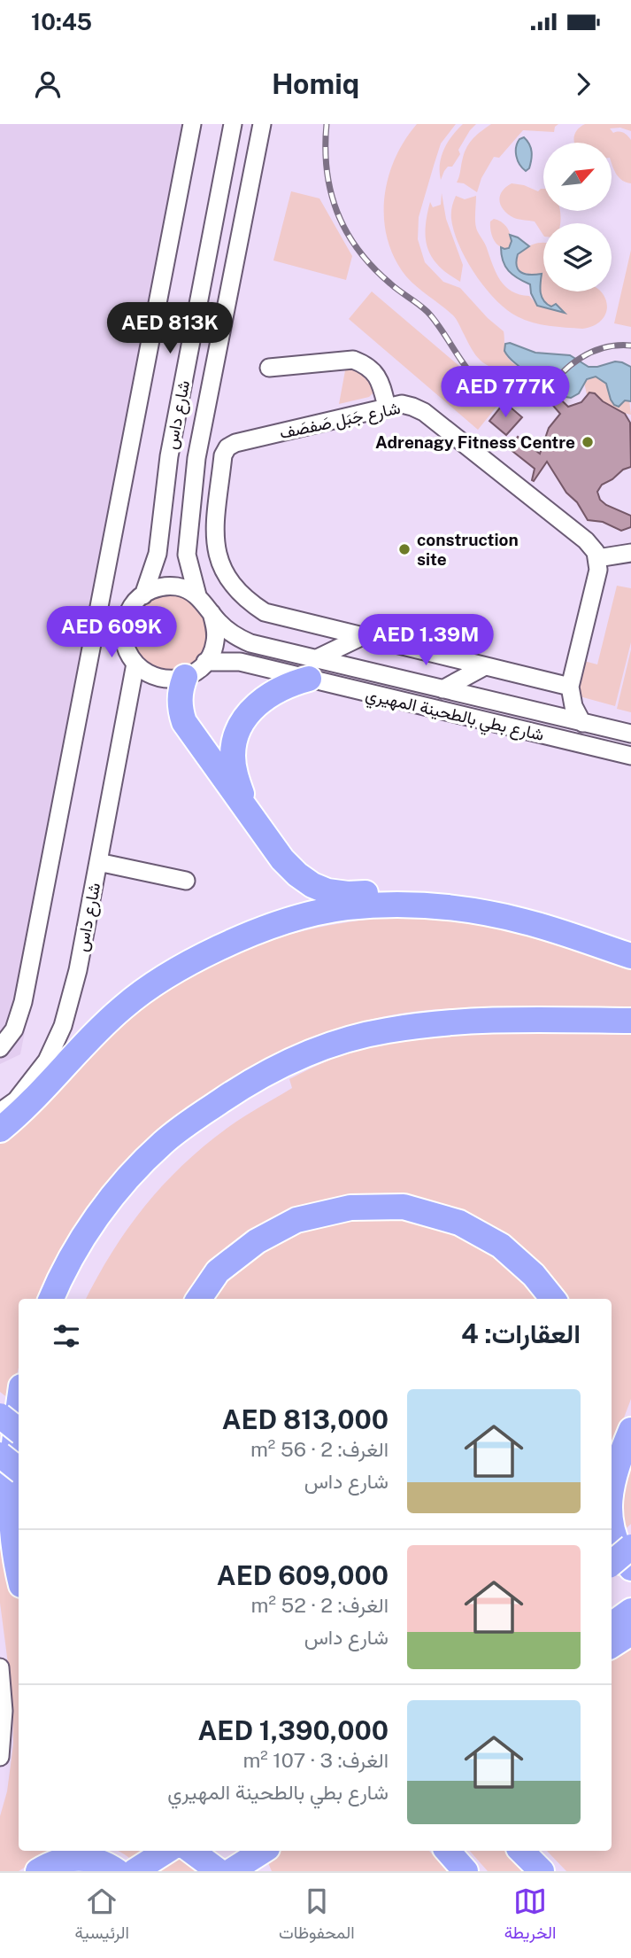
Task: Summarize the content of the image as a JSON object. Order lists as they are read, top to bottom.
{
  "streets": {
    "street": ["شارع داس", "شارع جَبَل صَفصَف", "شارع بطي بالطحينة المهيري"]
  },
  "crossings": [
    ["شارع داس", "شارع جَبَل صَفصَف"],
    ["شارع داس", "شارع بطي بالطحينة المهيري"]
  ],
  "places": ["Adrenagy Fitness Centre", "construction site"],
  "north": "top right",
  "page": {
    "status": "10:45",
    "header": "Homiq",
    "price": [
      "AED 813K",
      "AED 777K",
      "AED 609K",
      "AED 1.39M"
    ],
    "heading": "العقارات: 4",
    "list": [
      {
        "name": "AED 813,000",
        "note": "الغرف: 2 · 56 m² · شارع داس"
      },
      {
        "name": "AED 609,000",
        "note": "الغرف: 2 · 52 m² · شارع داس"
      },
      {
        "name": "AED 1,390,000",
        "note": "الغرف: 3 · 107 m² · شارع بطي بالطحينة المهيري"
      }
    ],
    "tabs": ["الخريطة", "المحفوظات", "الرئيسية"]
  }
}
